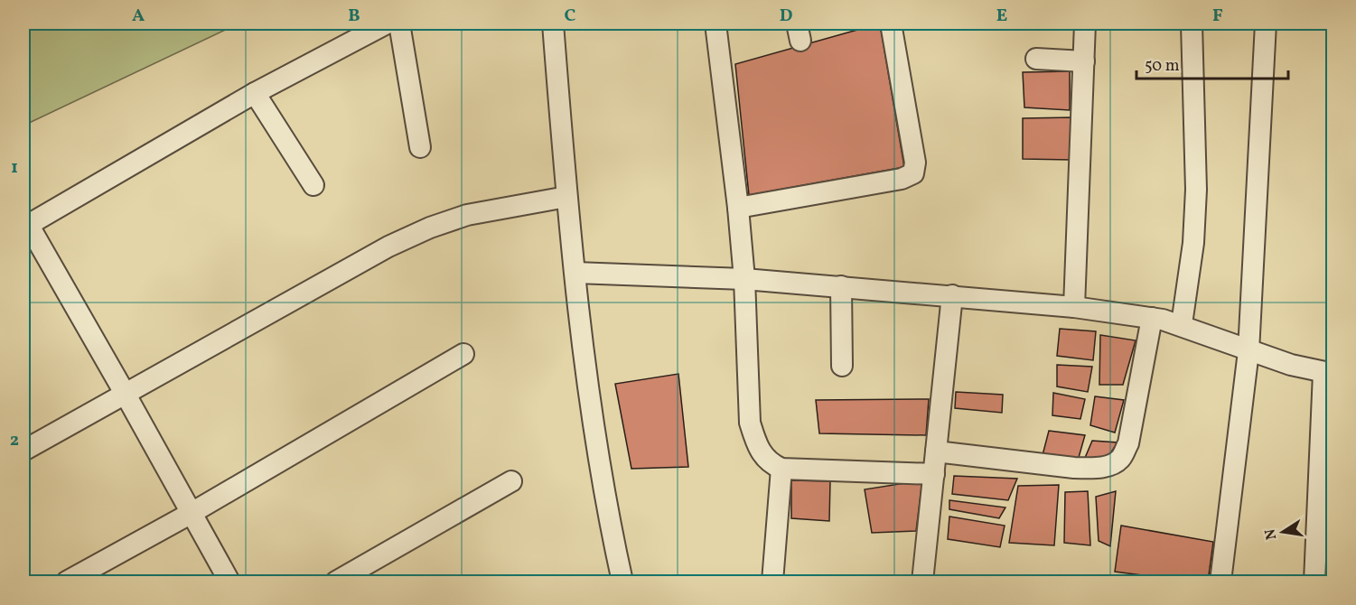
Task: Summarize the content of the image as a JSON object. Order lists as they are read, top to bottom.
{
  "scale_bar": "50 m",
  "north": "left",
  "grid": {
    "columns": [
      "A",
      "B",
      "C",
      "D",
      "E",
      "F"
    ],
    "rows": ["1", "2"]
  }
}
